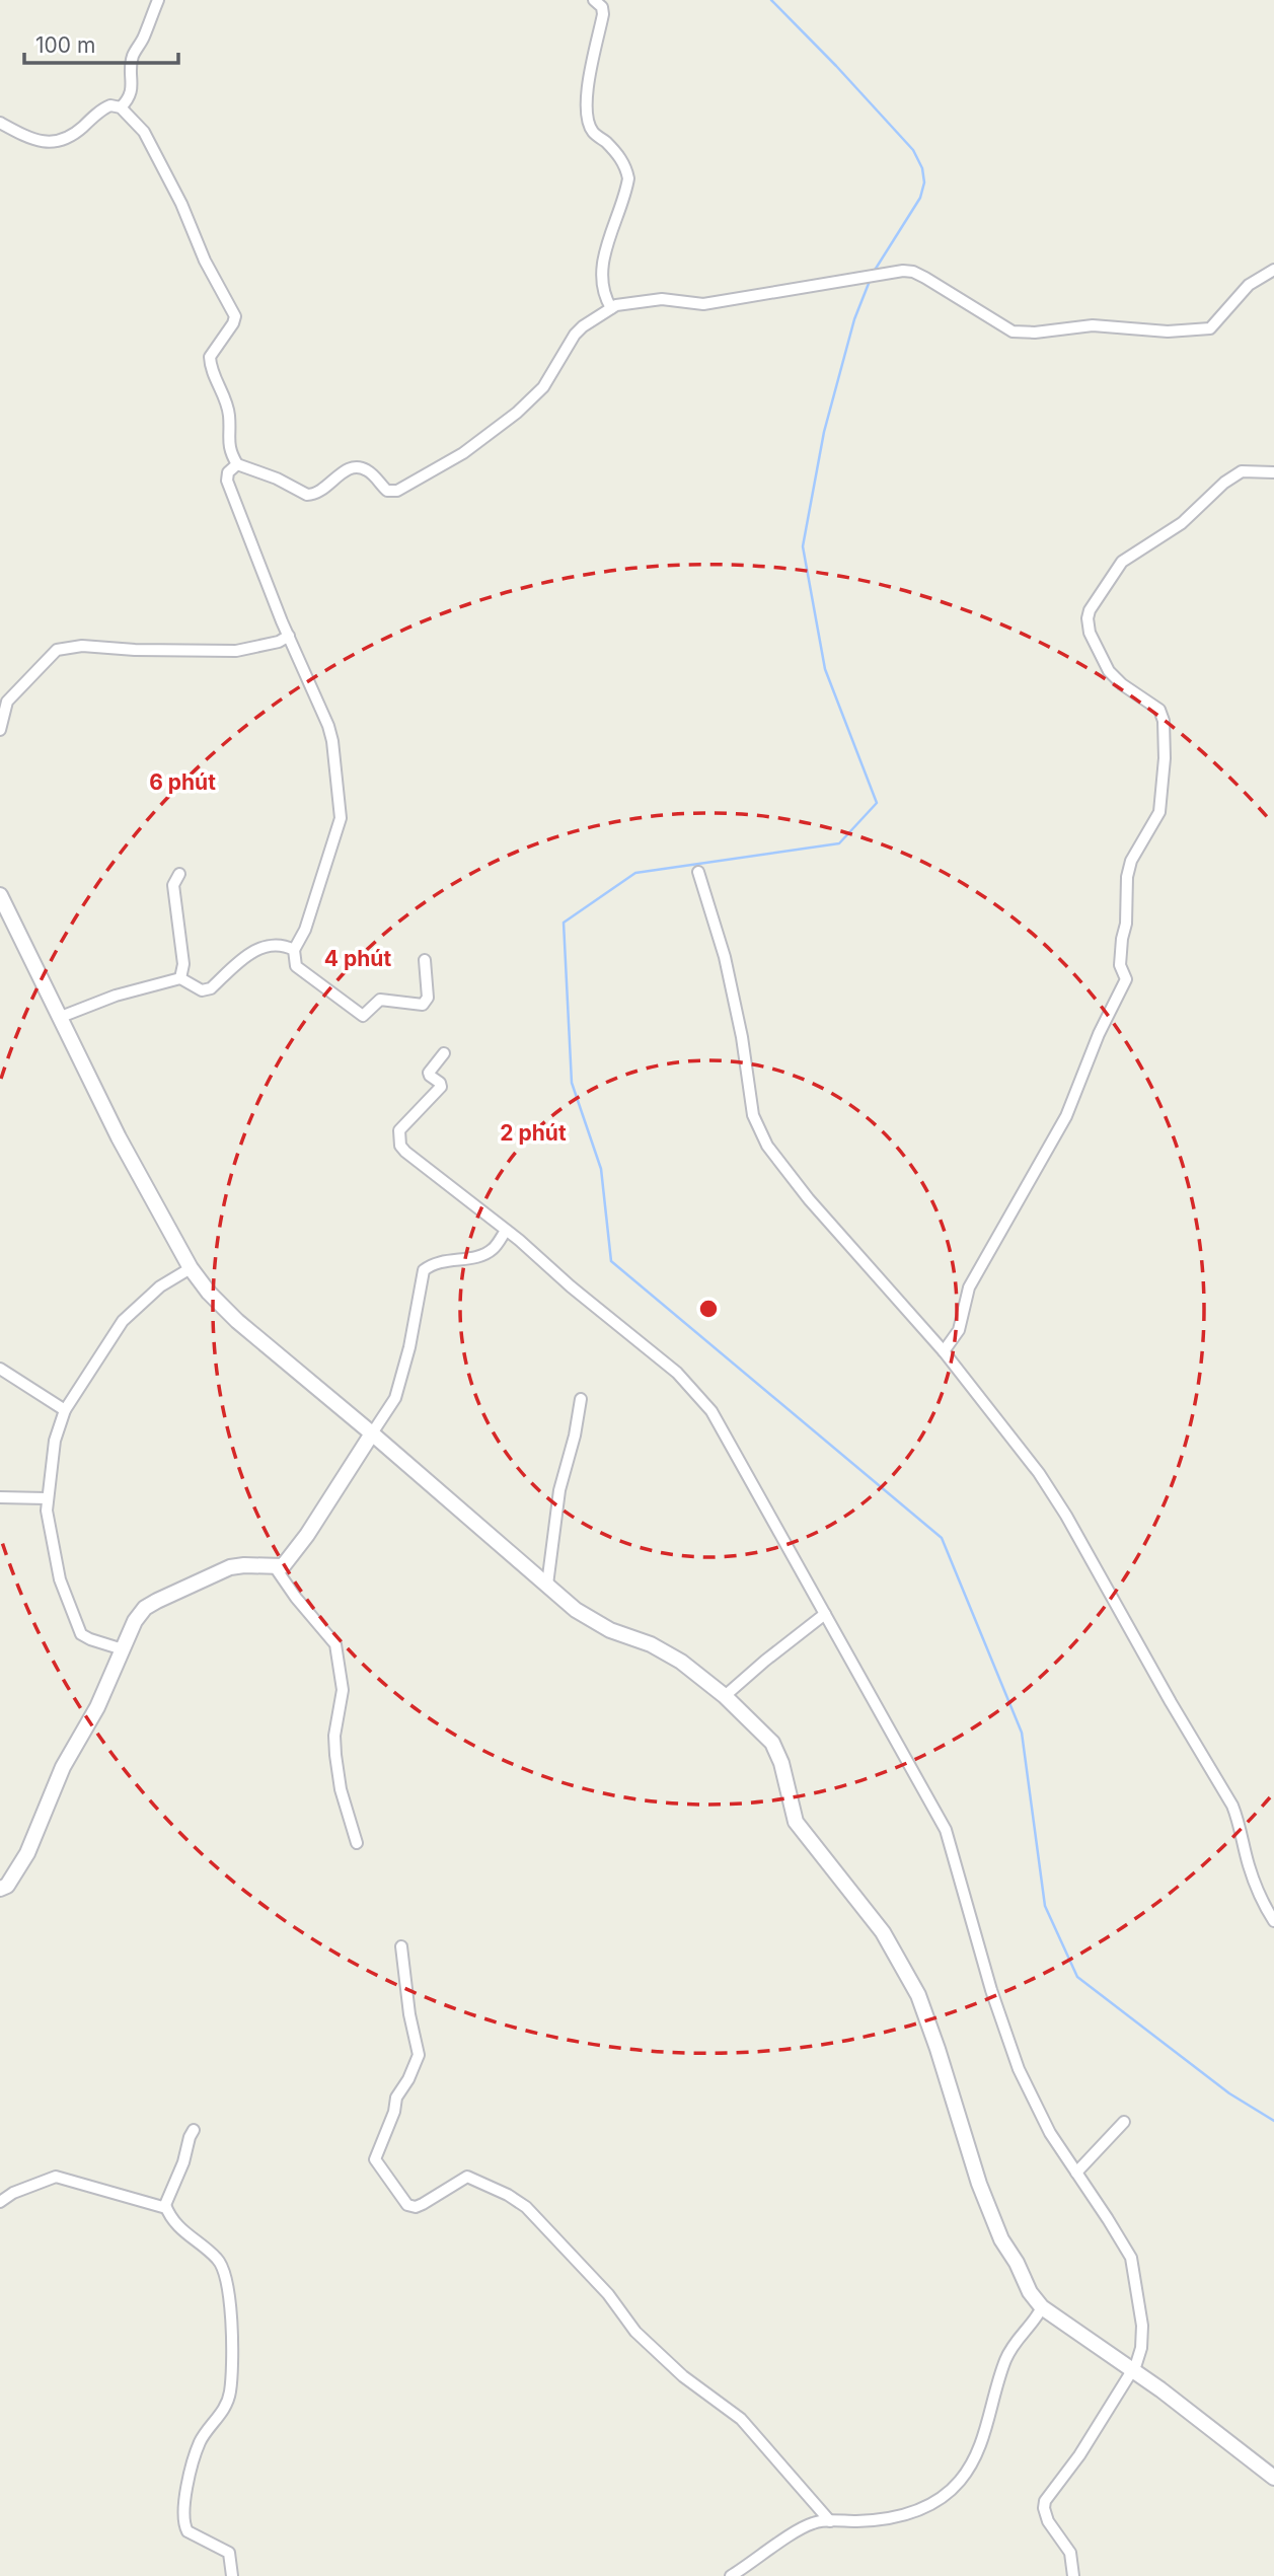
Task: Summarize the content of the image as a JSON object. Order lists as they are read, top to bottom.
{
  "scale_bar": "100 m",
  "rings": ["6 phút", "4 phút", "2 phút"]
}
